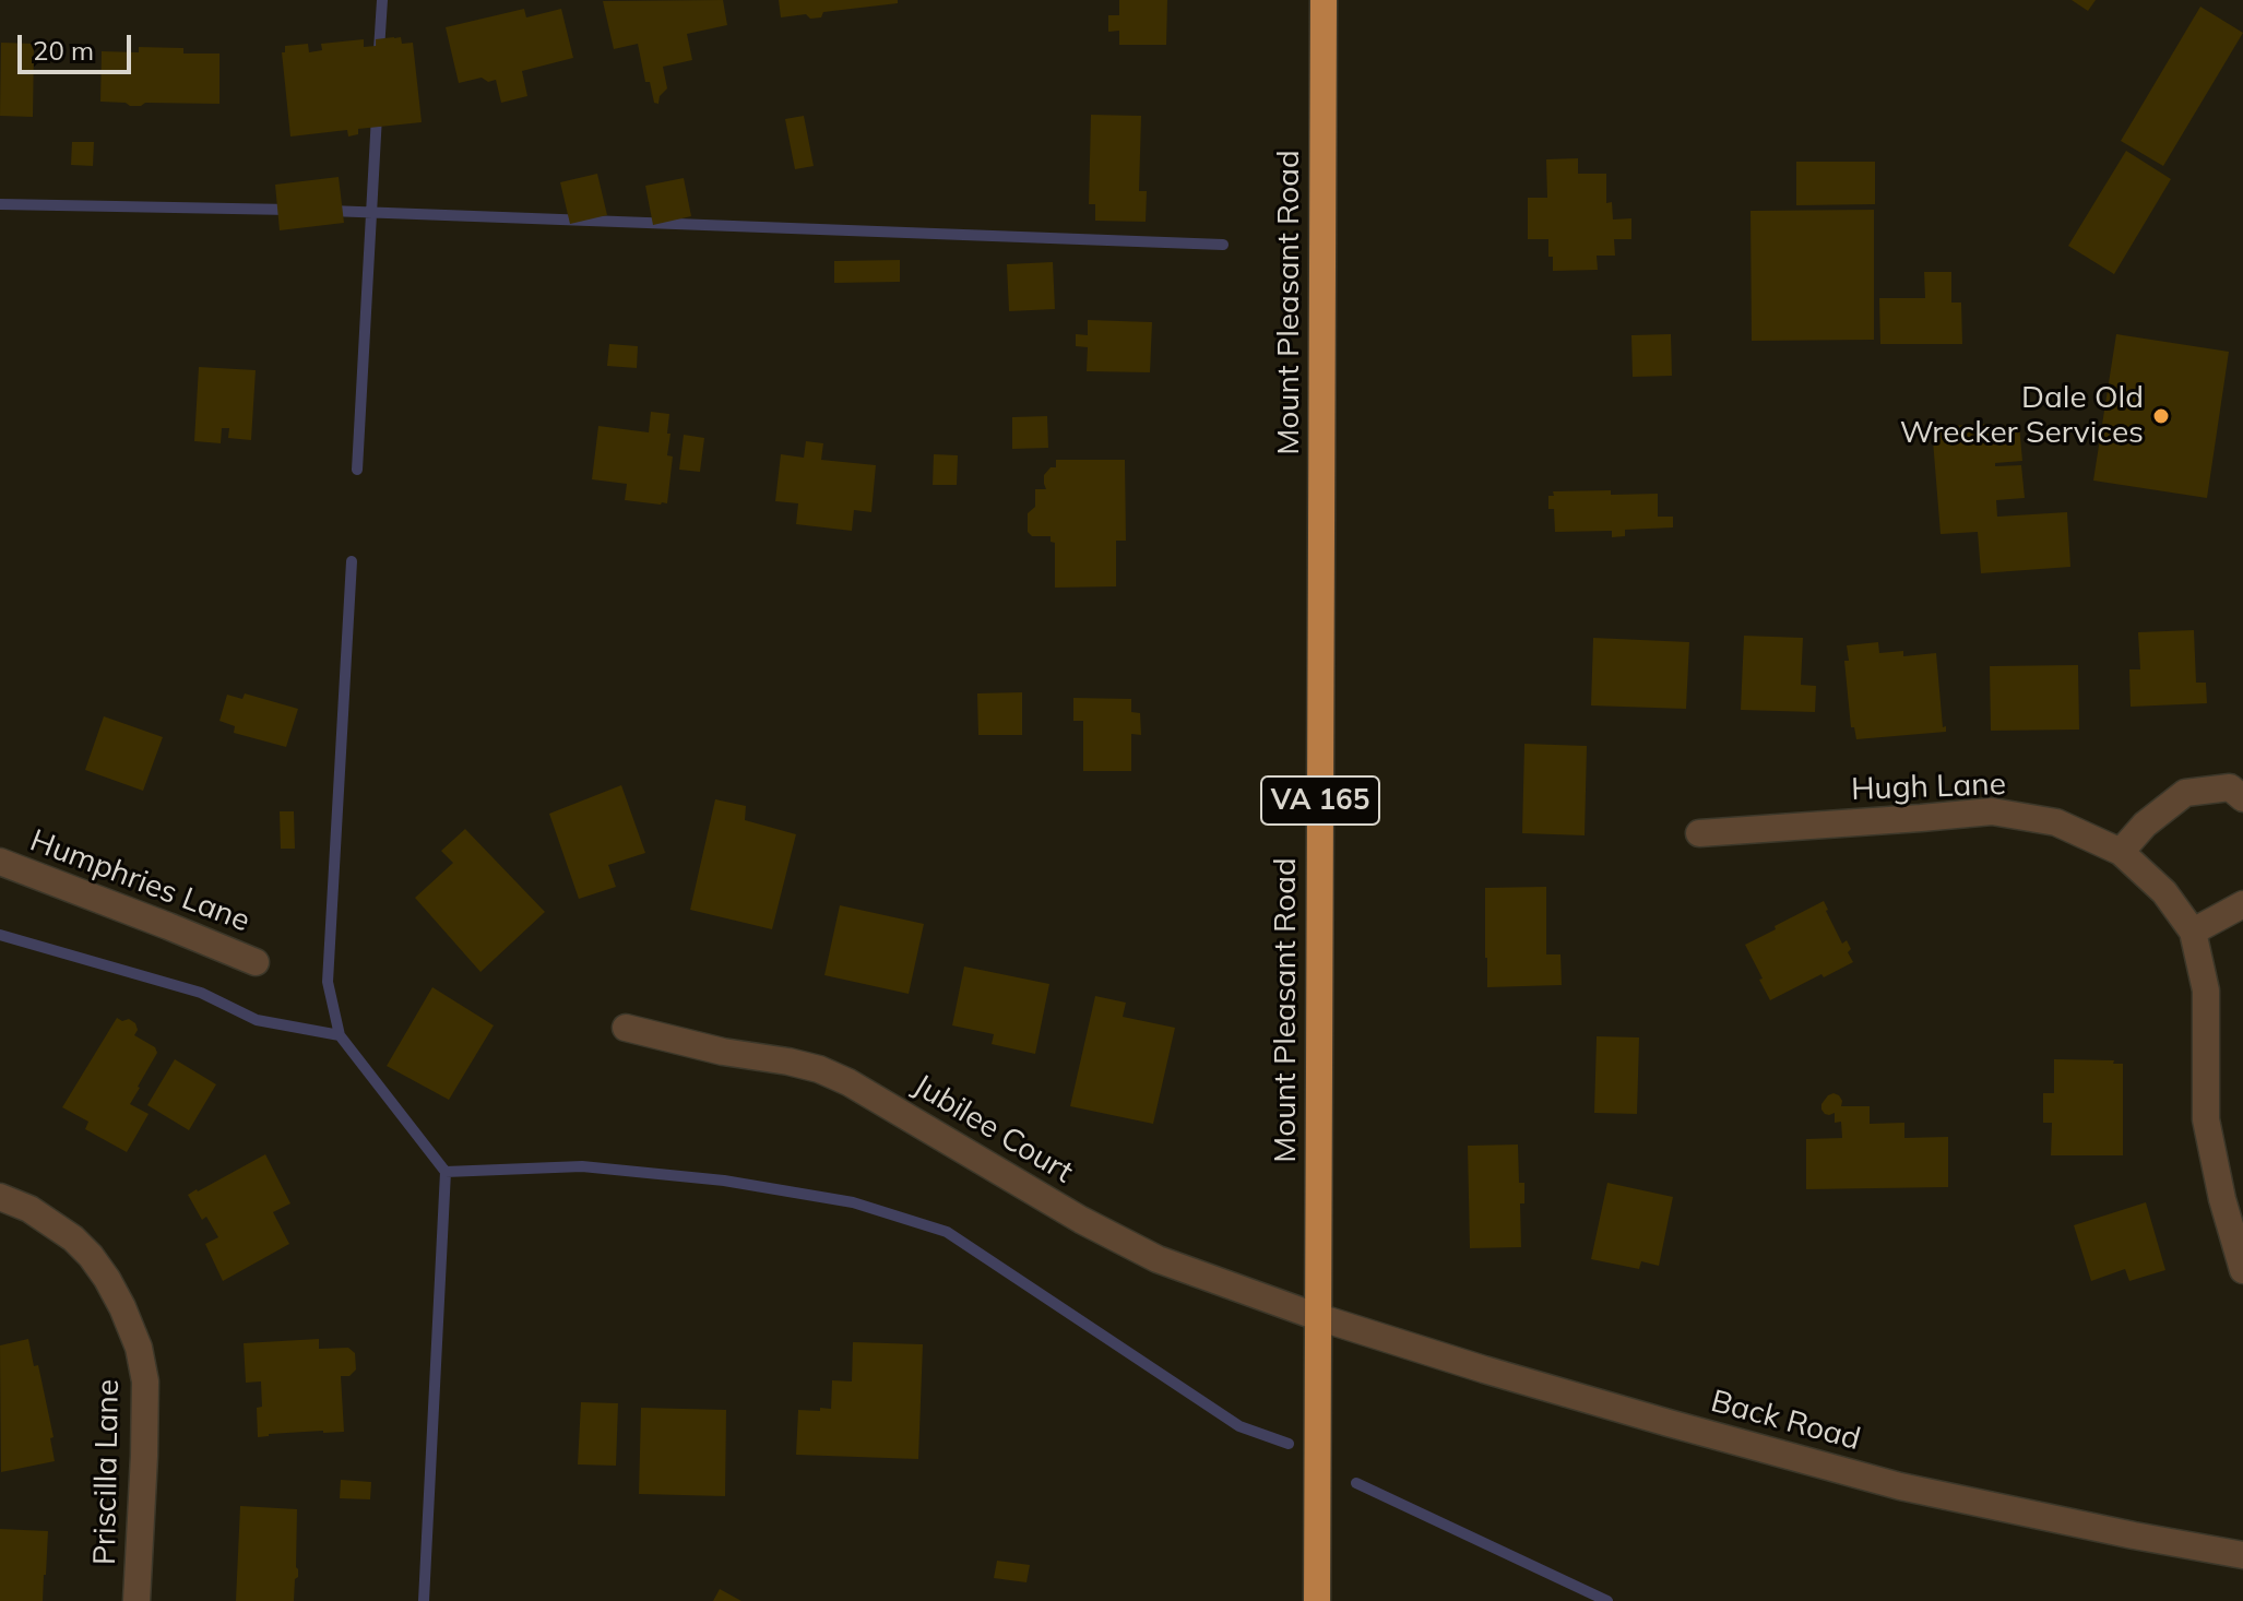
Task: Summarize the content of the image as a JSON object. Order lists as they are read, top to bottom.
{
  "streets": {
    "highway": ["Mount Pleasant Road", "VA 165"],
    "street": [
      "Hugh Lane",
      "Humphries Lane",
      "Jubilee Court",
      "Back Road",
      "Priscilla Lane"
    ]
  },
  "crossings": [
    ["Mount Pleasant Road", "Jubilee Court"],
    ["Mount Pleasant Road", "Back Road"],
    ["Jubilee Court", "Back Road"]
  ],
  "places": ["Dale Old Wrecker Services"],
  "scale_bar": "20 m"
}
